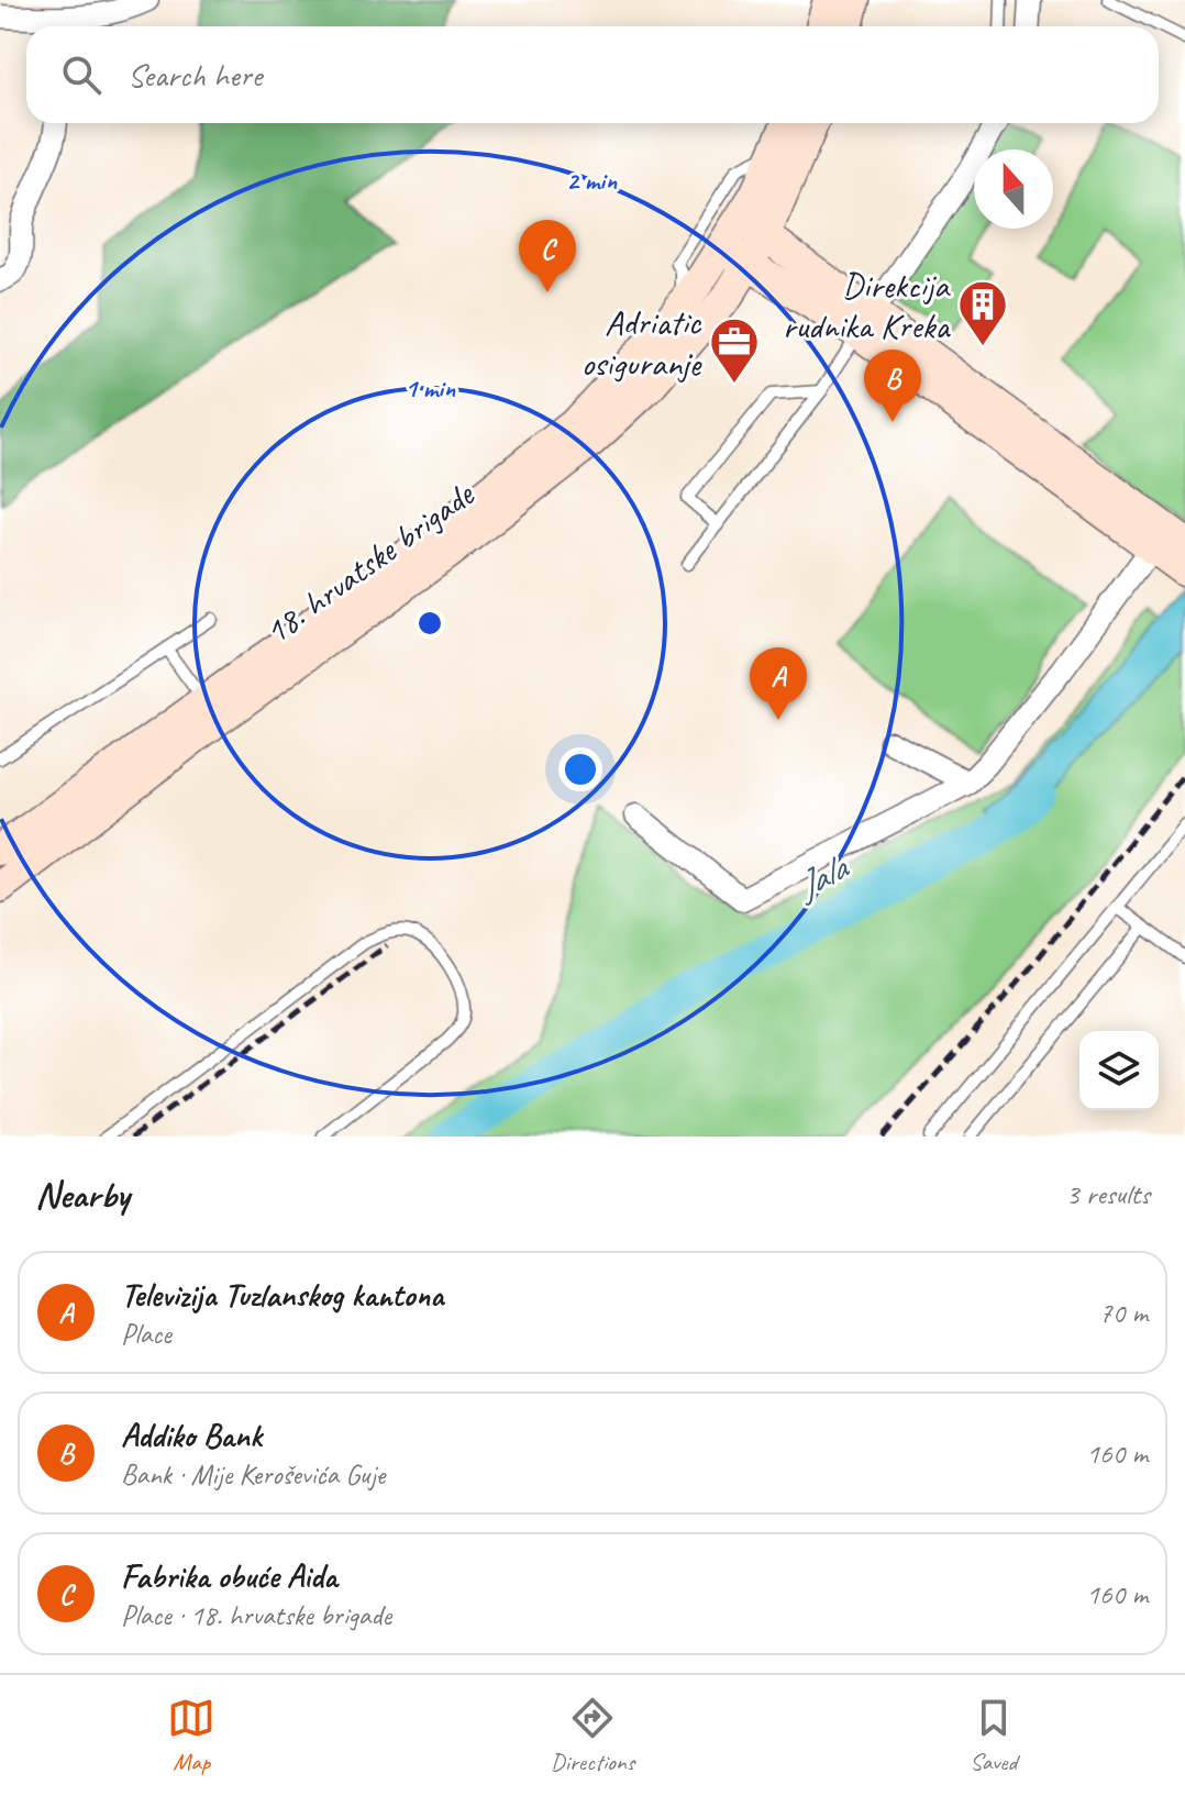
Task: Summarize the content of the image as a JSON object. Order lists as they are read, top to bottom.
{
  "streets": {
    "main road": ["18. hrvatske brigade"]
  },
  "water": ["Jala"],
  "places": {
    "building": ["Direkcija rudnika Kreka"],
    "office": ["Adriatic osiguranje"]
  },
  "north": "top",
  "page": {
    "search": "Search here",
    "pins": ["C", "B", "A"],
    "heading": ["Nearby", "3 results"],
    "list": [
      {
        "mark": "A",
        "name": "Televizija Tuzlanskog kantona",
        "note": "Place",
        "value": "70 m"
      },
      {
        "mark": "B",
        "name": "Addiko Bank",
        "note": "Bank · Mije Keroševića Guje",
        "value": "160 m"
      },
      {
        "mark": "C",
        "name": "Fabrika obuće Aida",
        "note": "Place · 18. hrvatske brigade",
        "value": "160 m"
      }
    ],
    "nav": ["Map", "Directions", "Saved"]
  },
  "rings": ["2 min", "1 min"]
}
